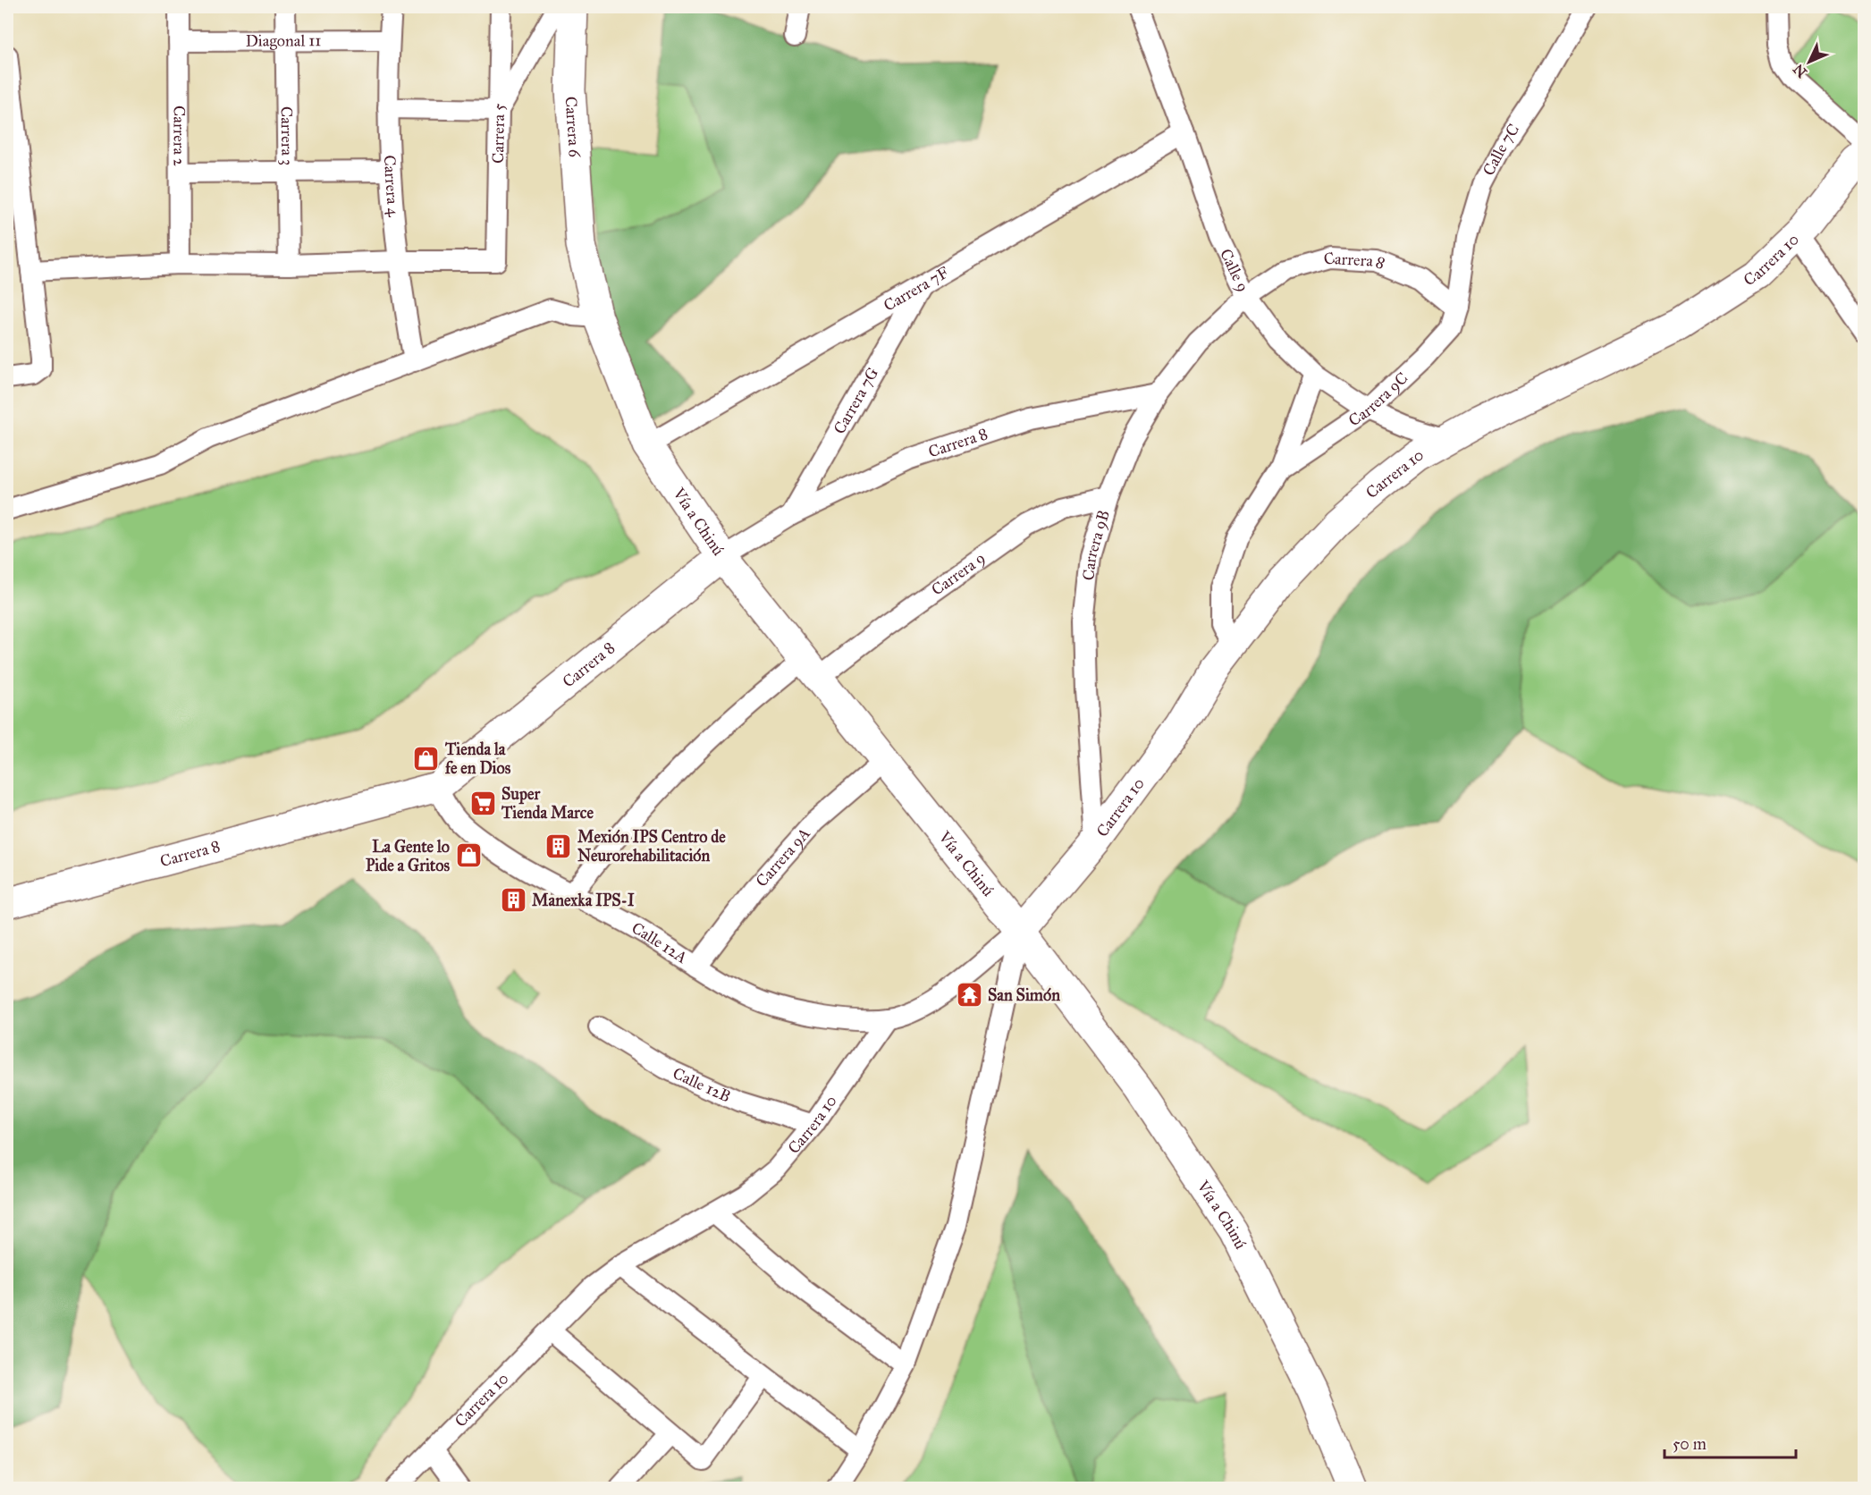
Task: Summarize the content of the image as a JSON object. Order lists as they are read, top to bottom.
{
  "streets": {
    "street": [
      "Diagonal 11",
      "Carrera 6",
      "Carrera 5",
      "Carrera 2",
      "Carrera 3",
      "Calle 7C",
      "Carrera 4",
      "Carrera 10",
      "Carrera 8",
      "Calle 9",
      "Carrera 7F",
      "Carrera 9C",
      "Carrera 7G",
      "Vía a Chinú",
      "Carrera 9B",
      "Carrera 9",
      "Carrera 9A",
      "Calle 12A",
      "Calle 12B"
    ]
  },
  "crossings": [
    ["Diagonal 11", "Carrera 2"],
    ["Diagonal 11", "Carrera 3"],
    ["Diagonal 11", "Carrera 4"],
    ["Carrera 6", "Vía a Chinú"],
    ["Carrera 5", "Carrera 4"],
    ["Calle 7C", "Carrera 8"],
    ["Calle 7C", "Carrera 9C"],
    ["Carrera 10", "Calle 9"],
    ["Carrera 10", "Carrera 9C"],
    ["Carrera 10", "Vía a Chinú"],
    ["Carrera 10", "Carrera 9B"],
    ["Carrera 10", "Calle 12A"],
    ["Carrera 10", "Calle 12B"],
    ["Carrera 8", "Calle 9"],
    ["Carrera 8", "Carrera 9C"],
    ["Carrera 8", "Carrera 7G"],
    ["Carrera 8", "Vía a Chinú"],
    ["Carrera 8", "Carrera 9B"],
    ["Carrera 8", "Calle 12A"],
    ["Calle 9", "Carrera 7F"],
    ["Calle 9", "Carrera 9C"],
    ["Calle 9", "Carrera 9B"],
    ["Carrera 7F", "Carrera 7G"],
    ["Carrera 7F", "Vía a Chinú"],
    ["Vía a Chinú", "Carrera 9"],
    ["Vía a Chinú", "Carrera 9A"],
    ["Carrera 9B", "Carrera 9"],
    ["Carrera 9", "Calle 12A"],
    ["Carrera 9A", "Calle 12A"]
  ],
  "places": {
    "shop": ["Tienda la fe en Dios", "La Gente lo Pide a Gritos"],
    "supermarket": ["Super Tienda Marce"],
    "building": ["Mexión IPS Centro de Neurorehabilitación", "Manexka IPS-I"],
    "temple": ["San Simón"]
  },
  "scale_bar": "50 m",
  "north": "bottom left"
}
